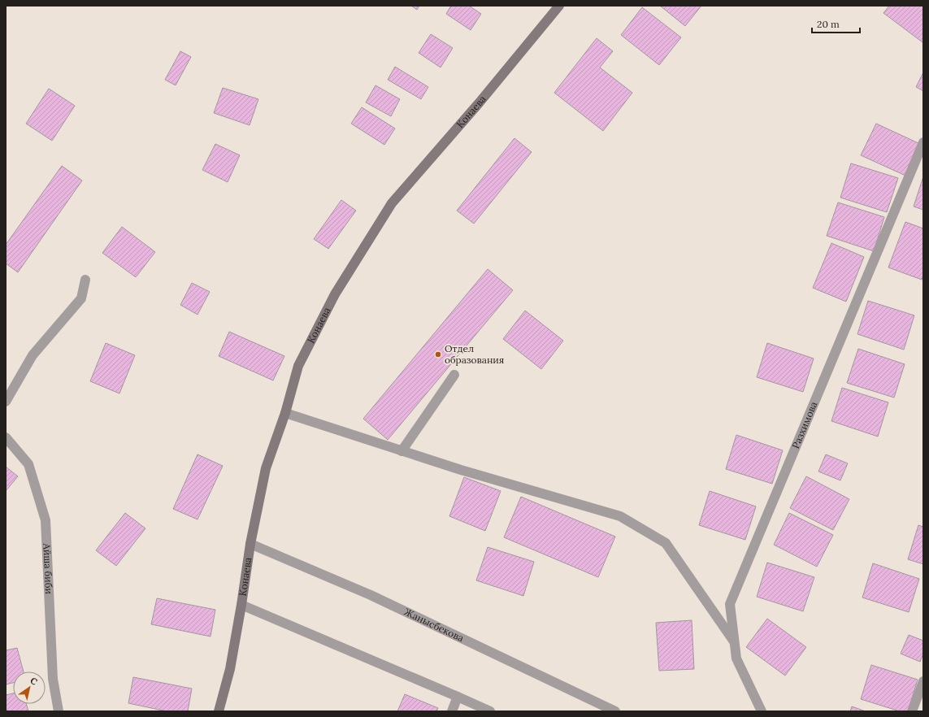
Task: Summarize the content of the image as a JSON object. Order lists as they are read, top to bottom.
{
  "streets": {
    "main road": ["Конаева"],
    "street": ["Разхимова", "Айша биби", "Жанысбекова"]
  },
  "crossings": [
    ["Конаева", "Жанысбекова"]
  ],
  "places": ["Отдел образования"],
  "scale_bar": "20 m",
  "north": "top right"
}
